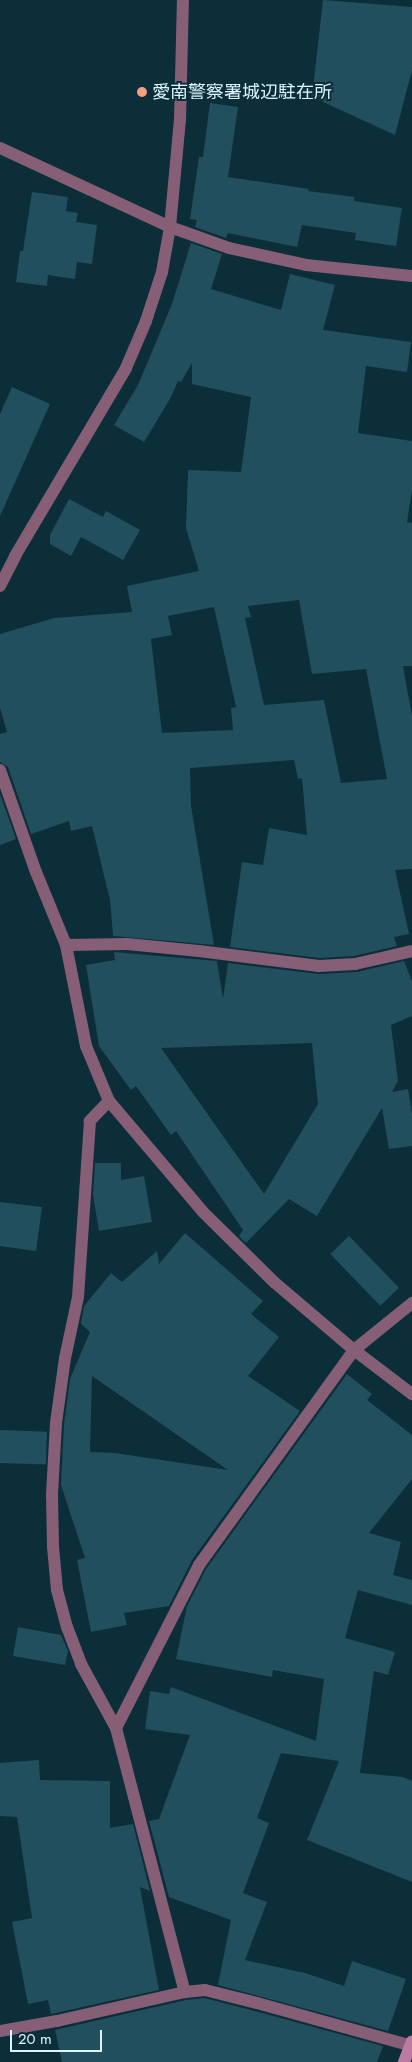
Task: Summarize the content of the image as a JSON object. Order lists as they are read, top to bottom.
{
  "places": ["愛南警察署城辺駐在所"],
  "scale_bar": "20 m"
}
